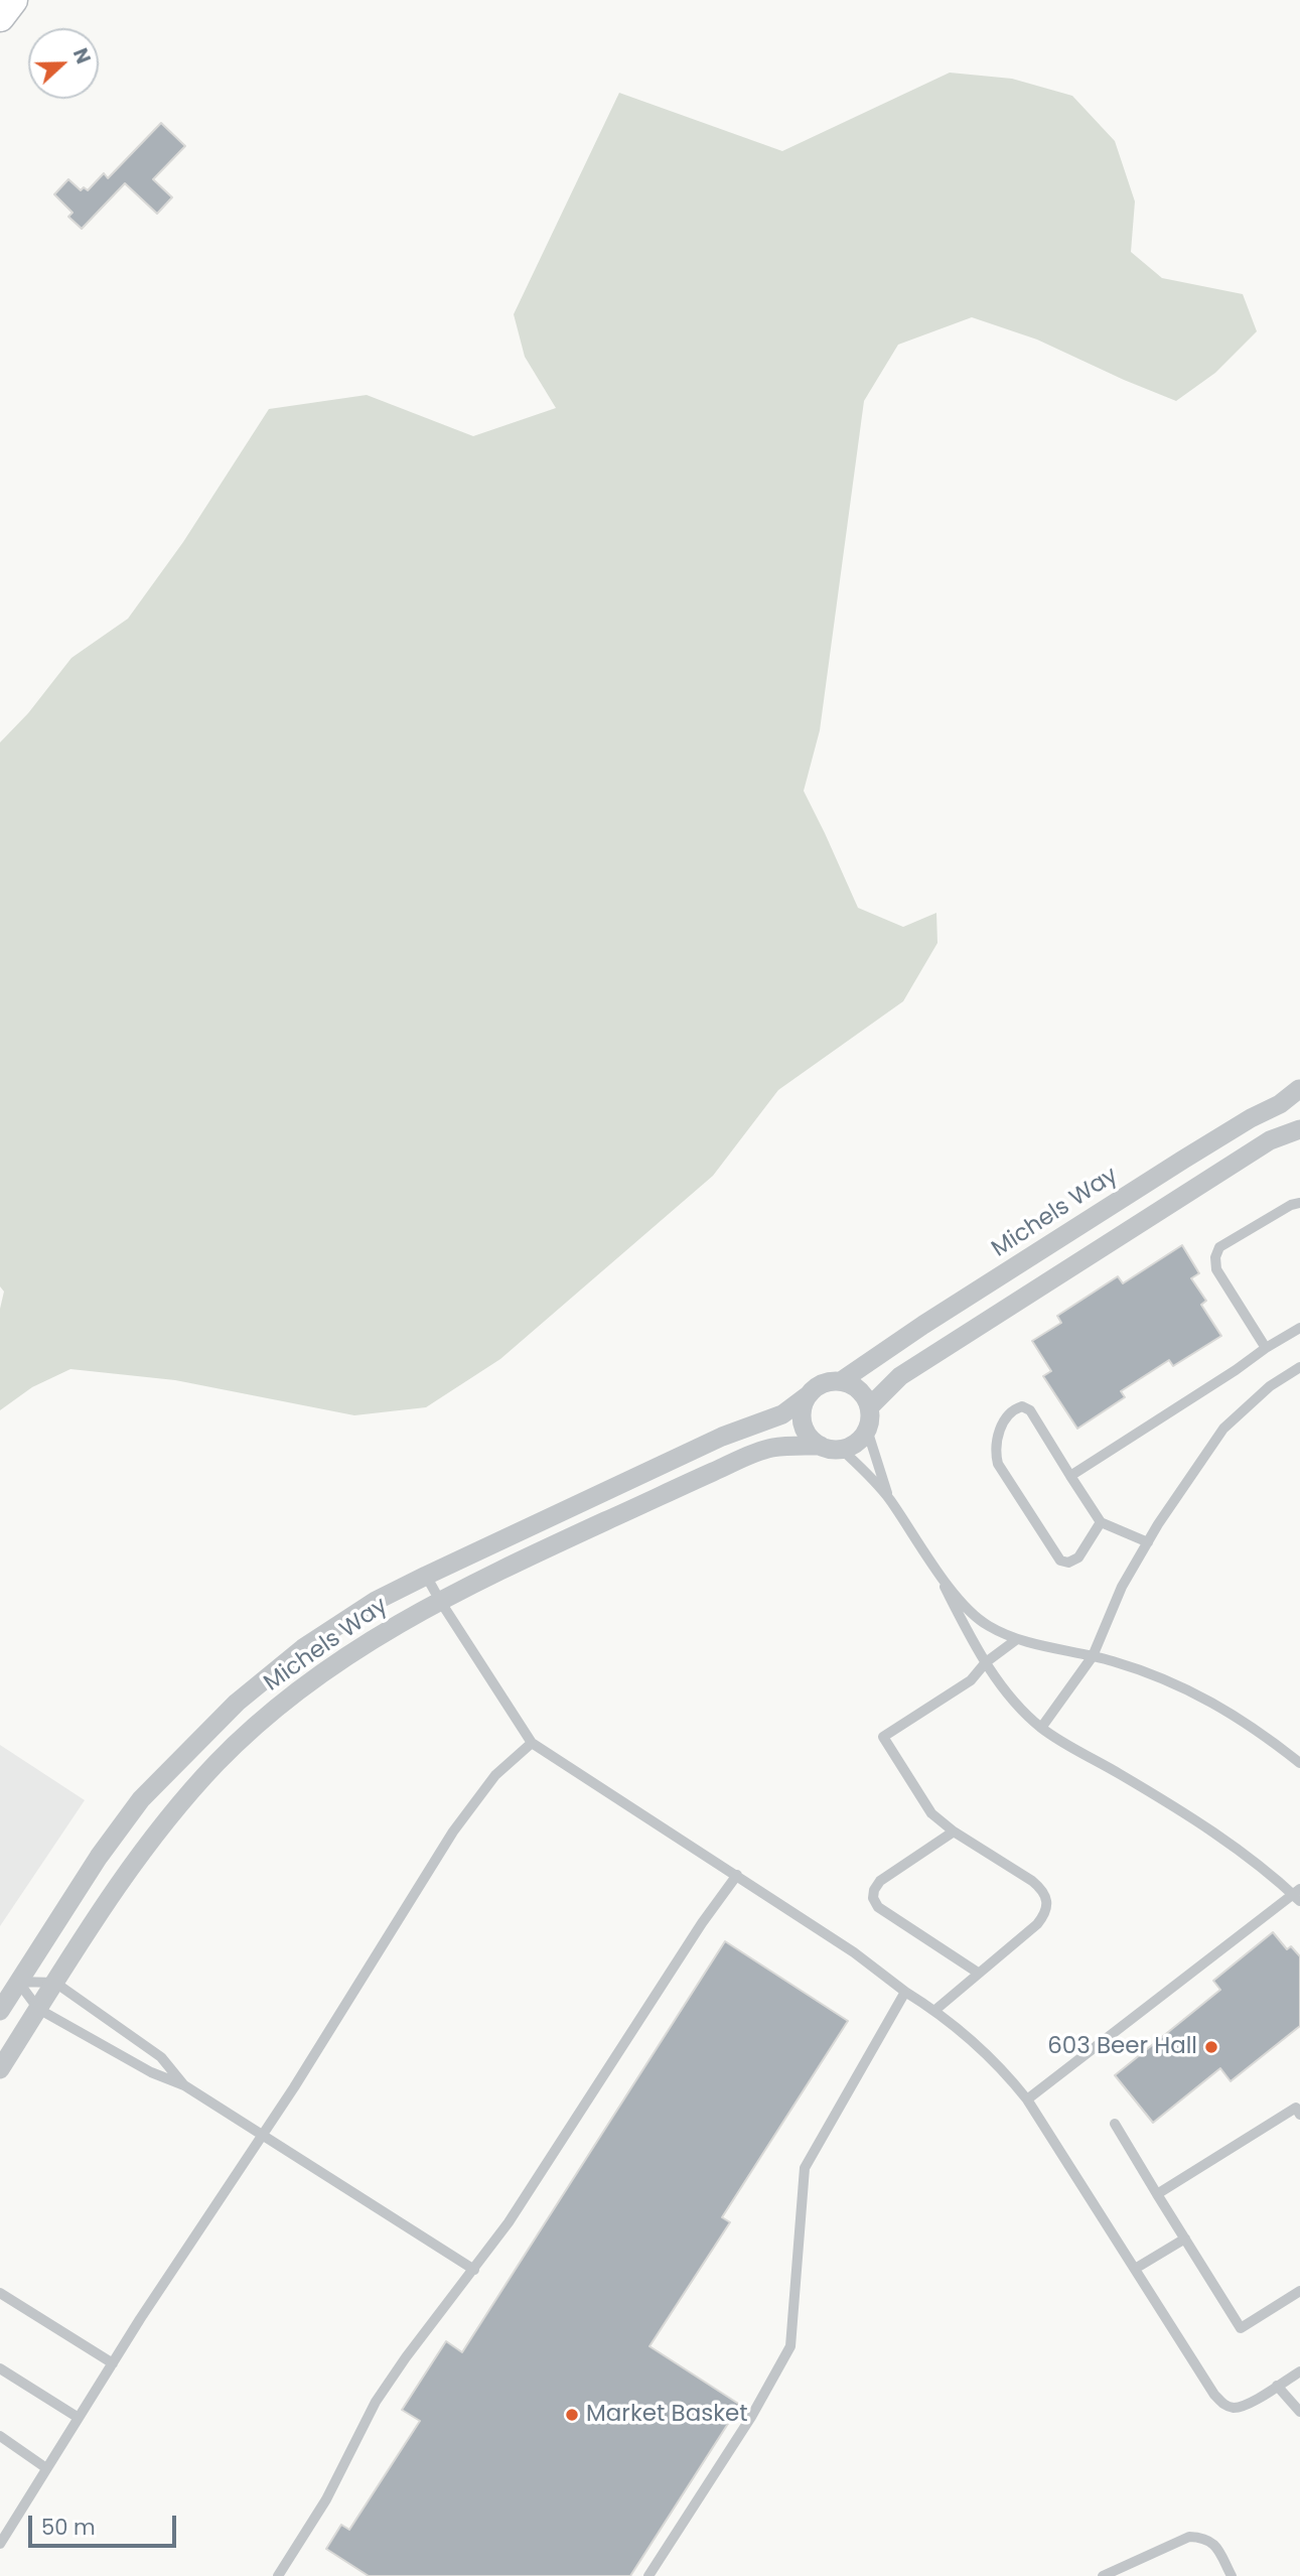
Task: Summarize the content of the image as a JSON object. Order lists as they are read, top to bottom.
{
  "streets": {
    "street": ["Michels Way"]
  },
  "places": ["603 Beer Hall", "Market Basket"],
  "scale_bar": "50 m",
  "north": "right"
}
